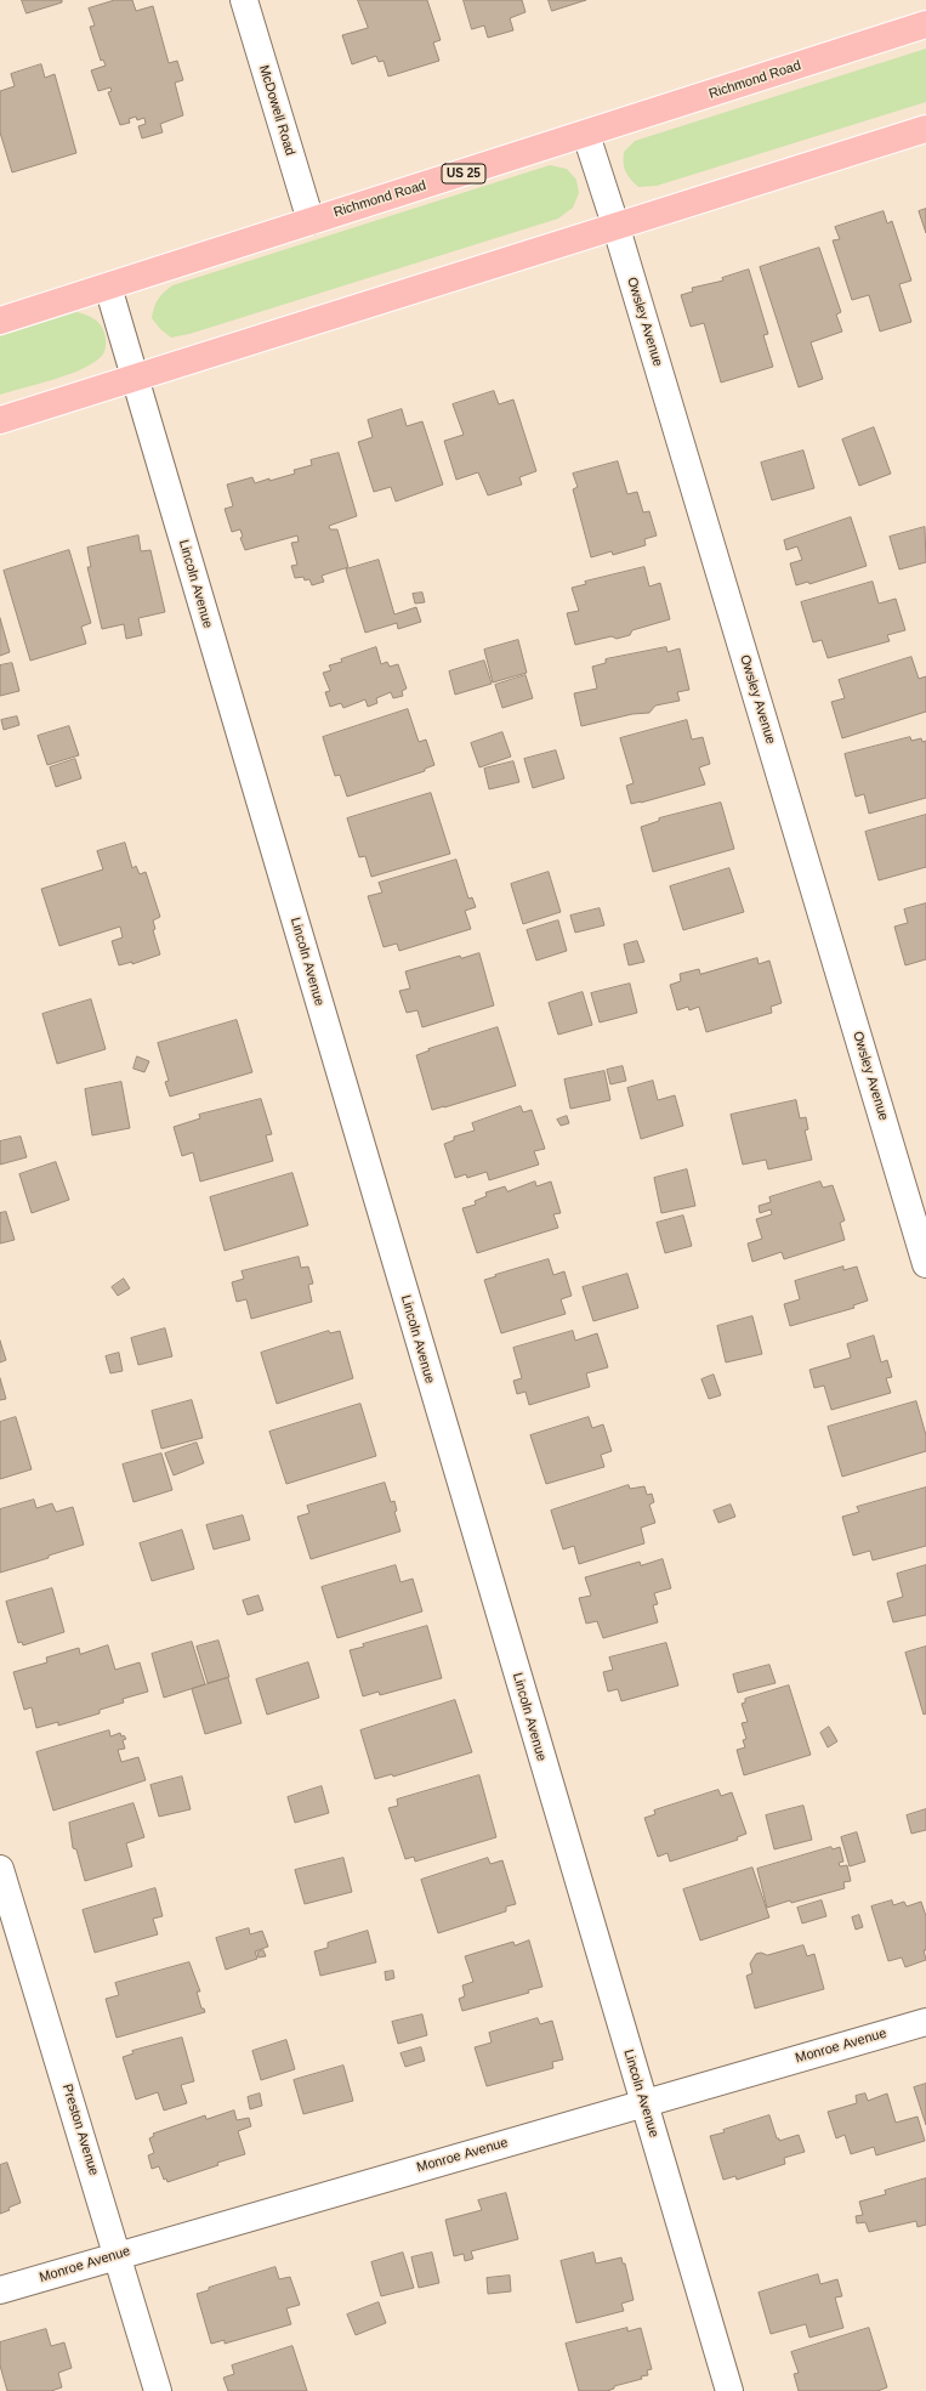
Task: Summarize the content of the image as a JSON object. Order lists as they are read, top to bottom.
{
  "streets": {
    "main road": ["Richmond Road", "US 25"],
    "street": [
      "McDowell Road",
      "Owsley Avenue",
      "Lincoln Avenue",
      "Monroe Avenue",
      "Preston Avenue"
    ]
  },
  "crossings": [
    ["Richmond Road", "McDowell Road"],
    ["Richmond Road", "Owsley Avenue"],
    ["Richmond Road", "Lincoln Avenue"],
    ["Lincoln Avenue", "Monroe Avenue"],
    ["Monroe Avenue", "Preston Avenue"]
  ]
}
